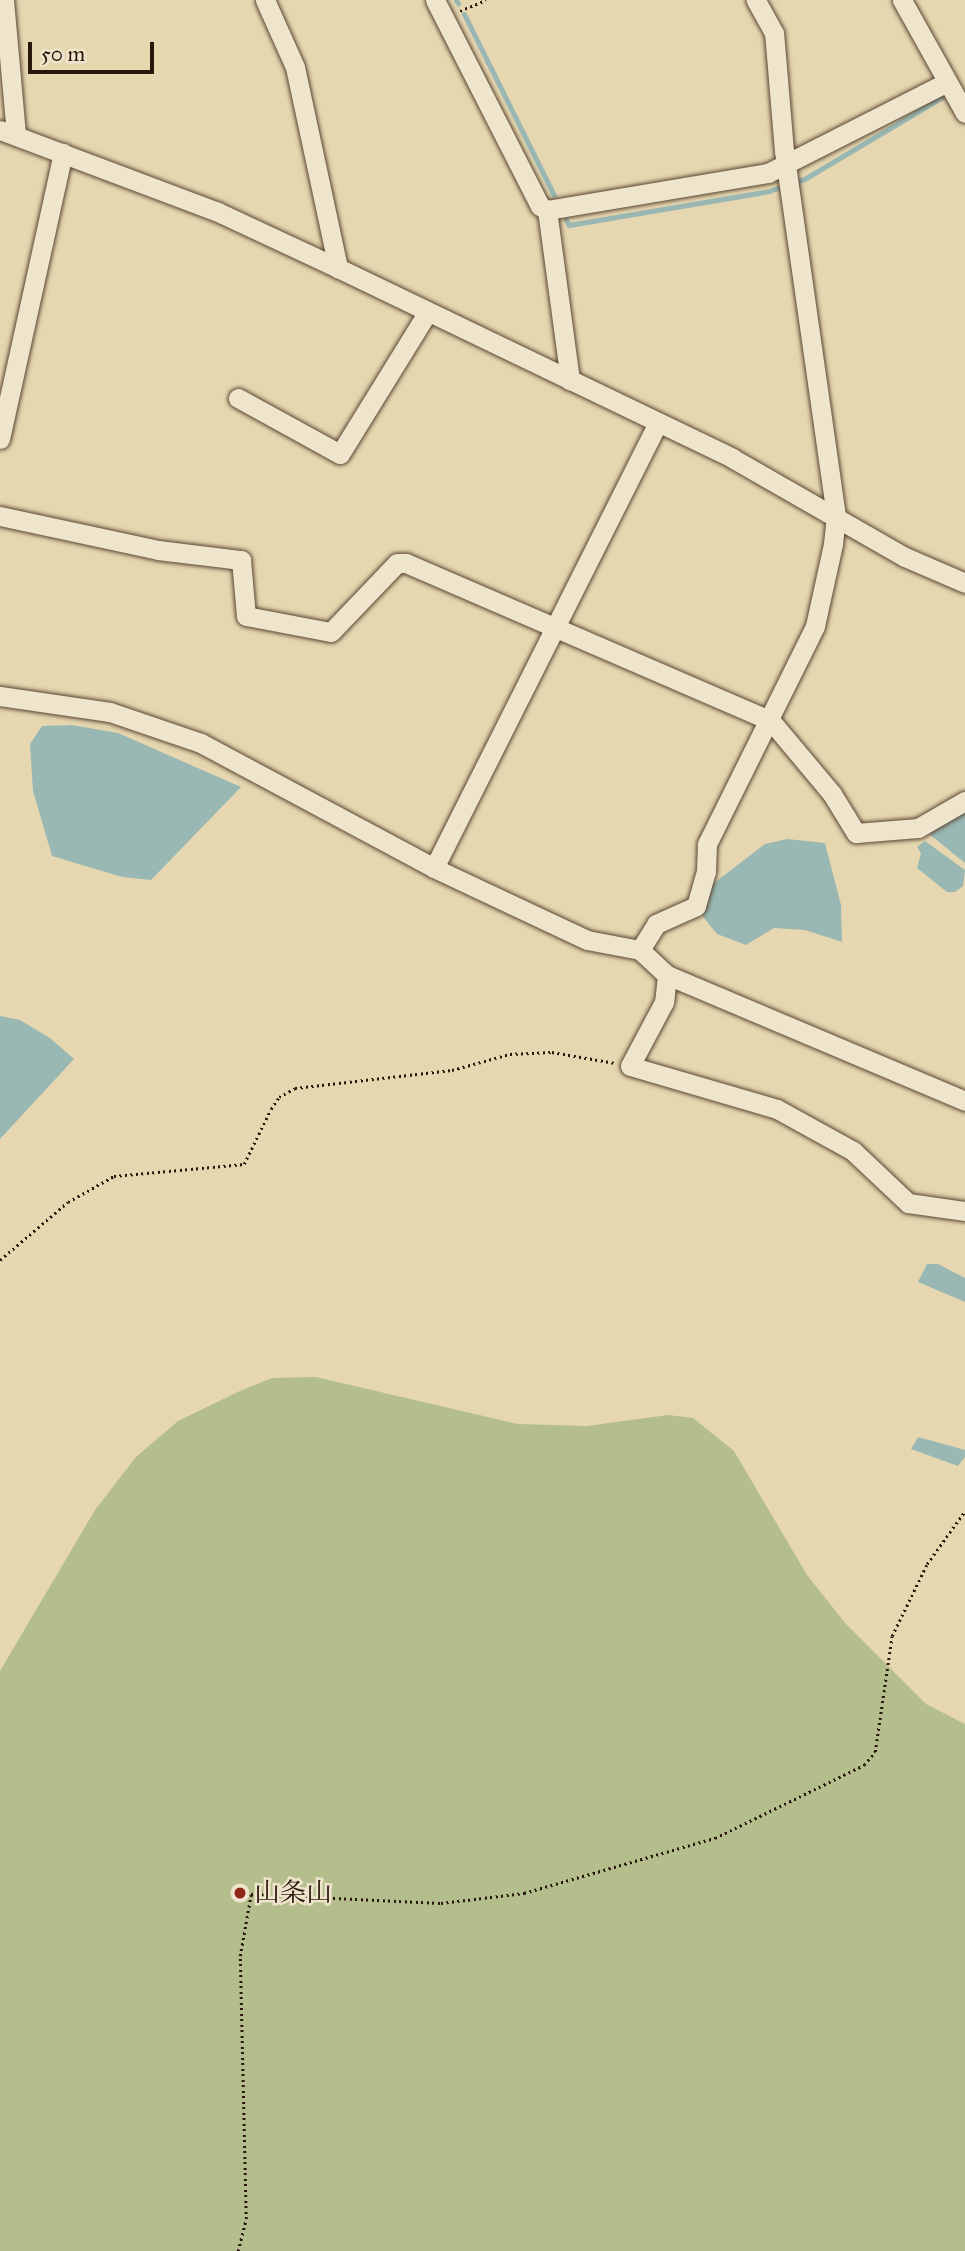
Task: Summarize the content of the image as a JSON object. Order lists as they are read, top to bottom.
{
  "places": ["山条山"],
  "scale_bar": "50 m"
}
